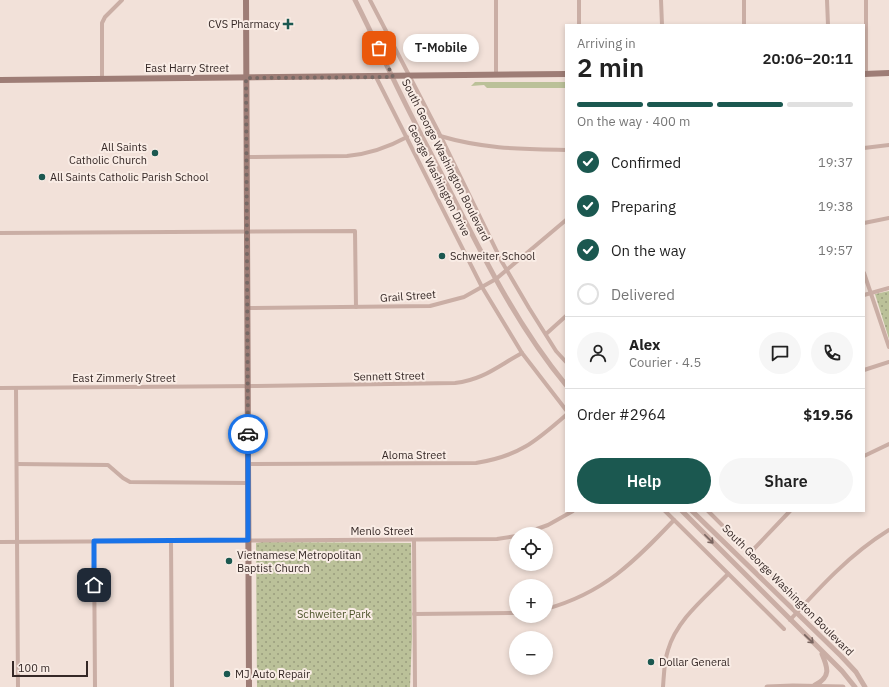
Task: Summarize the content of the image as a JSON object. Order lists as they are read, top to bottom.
{
  "streets": {
    "main road": ["East Harry Street"],
    "street": [
      "South George Washington Boulevard",
      "George Washington Drive",
      "Grail Street",
      "Sennett Street",
      "East Zimmerly Street",
      "Aloma Street",
      "Menlo Street"
    ]
  },
  "crossings": [
    ["East Harry Street", "South George Washington Boulevard"],
    ["East Harry Street", "George Washington Drive"],
    ["South George Washington Boulevard", "Grail Street"],
    ["George Washington Drive", "Grail Street"],
    ["George Washington Drive", "Sennett Street"],
    ["Sennett Street", "East Zimmerly Street"]
  ],
  "parks": ["Schweiter Park"],
  "places": {
    "health": ["CVS Pharmacy"],
    "other": [
      "T-Mobile",
      "All Saints Catholic Church",
      "All Saints Catholic Parish School",
      "Schweiter School",
      "Vietnamese Metropolitan Baptist Church",
      "Dollar General",
      "MJ Auto Repair"
    ]
  },
  "scale_bar": "100 m",
  "page": {
    "heading": ["2 min", "Arriving in", "20:06–20:11"],
    "panel": [
      "Alex",
      "Courier · 4.5",
      "Order #2964",
      "$19.56"
    ],
    "bubble": "T-Mobile",
    "bar": "On the way · 400 m",
    "list": [
      ["Confirmed", "19:37"],
      ["Preparing", "19:38"],
      ["On the way", "19:57"],
      "Delivered"
    ],
    "buttons": ["Help", "Share"],
    "map_buttons": ["+", "−"],
    "scale": "100 m"
  }
}
